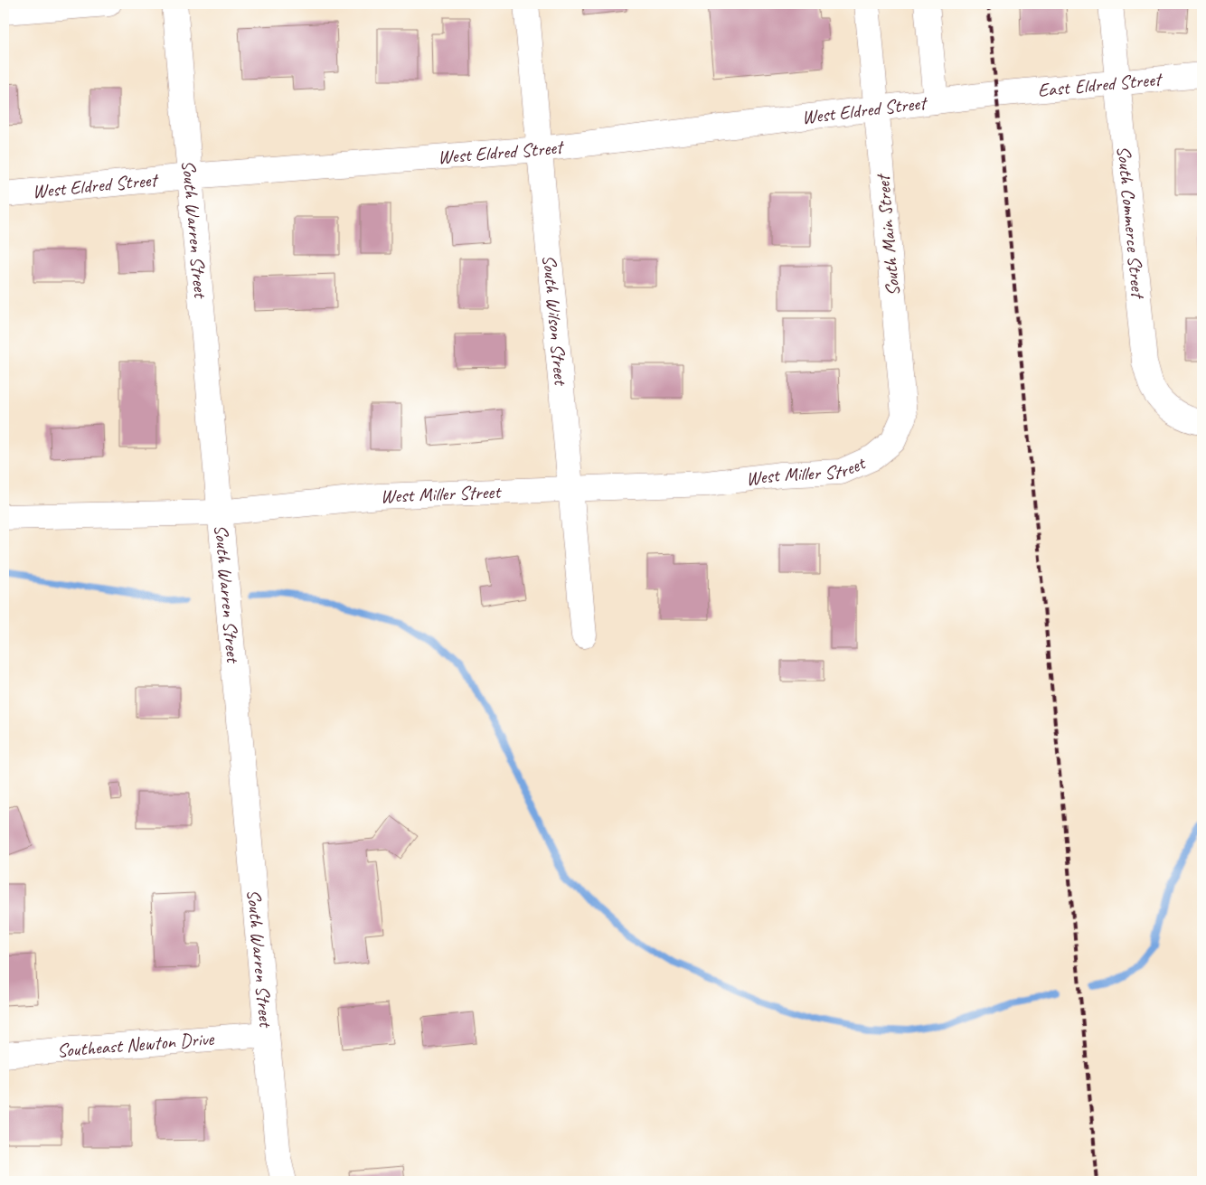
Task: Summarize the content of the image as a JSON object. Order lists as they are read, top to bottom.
{
  "streets": {
    "street": [
      "East Eldred Street",
      "West Eldred Street",
      "South Commerce Street",
      "South Warren Street",
      "South Main Street",
      "South Wilson Street",
      "West Miller Street",
      "Southeast Newton Drive"
    ]
  },
  "crossings": [
    ["East Eldred Street", "West Eldred Street"],
    ["East Eldred Street", "South Commerce Street"],
    ["West Eldred Street", "South Warren Street"],
    ["West Eldred Street", "South Main Street"],
    ["West Eldred Street", "South Wilson Street"],
    ["South Warren Street", "West Miller Street"],
    ["South Warren Street", "Southeast Newton Drive"],
    ["South Main Street", "West Miller Street"],
    ["South Wilson Street", "West Miller Street"]
  ]
}
